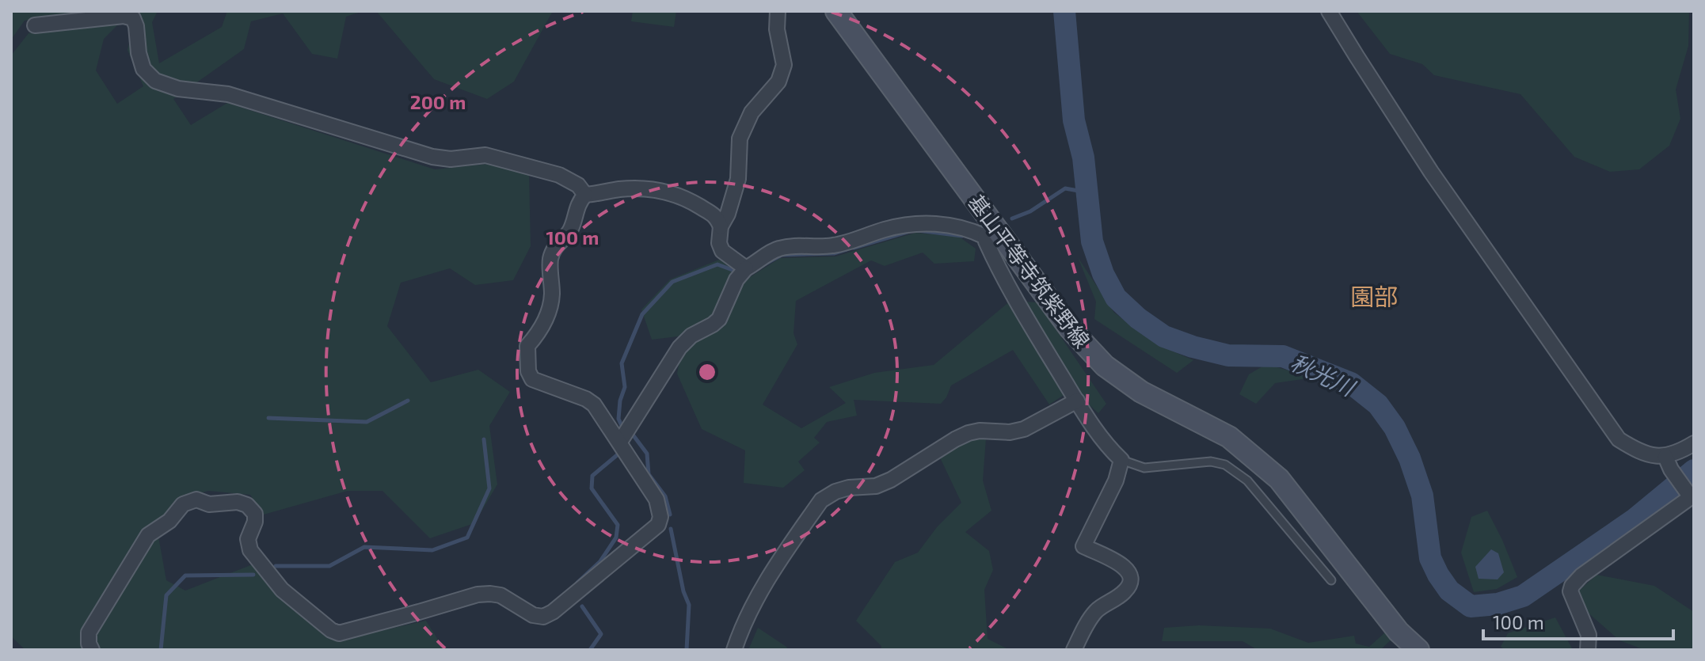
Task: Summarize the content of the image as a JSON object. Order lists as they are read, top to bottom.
{
  "streets": {
    "main road": ["基山平等寺筑紫野線"]
  },
  "districts": ["園部"],
  "water": ["秋光川"],
  "scale_bar": "100 m",
  "rings": ["200 m", "100 m"]
}
